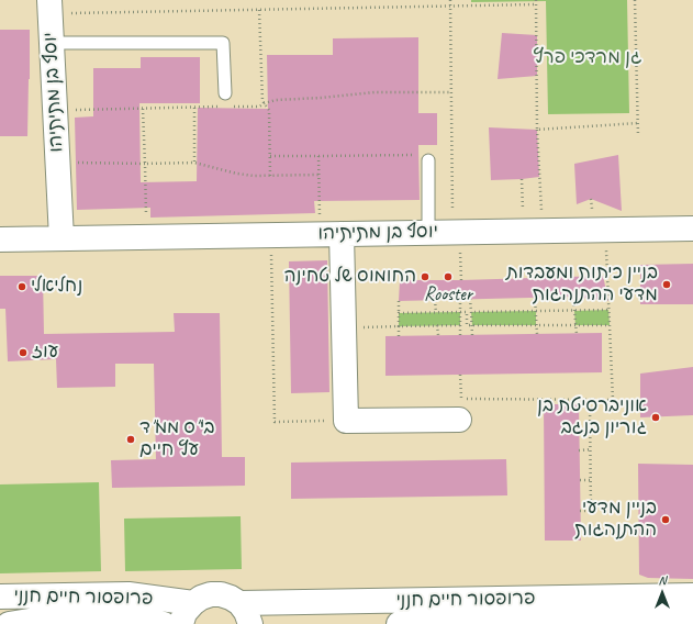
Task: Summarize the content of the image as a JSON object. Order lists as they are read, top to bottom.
{
  "streets": {
    "street": ["יוסף בן מתיתיהו", "פרופסור חיים חנני"]
  },
  "parks": ["גן מרדכי פרץ"],
  "places": [
    "החומוס של טחינה",
    "Rooster",
    "בניין כיתות ומעבדות מדעי ההתנהגות",
    "נחליאלי",
    "עוז",
    "אוניברסיטת בן גוריון בנגב",
    "בי\"ס ממ\"ד עץ חיים",
    "בניין מדעי ההתנהגות"
  ],
  "north": "top"
}
